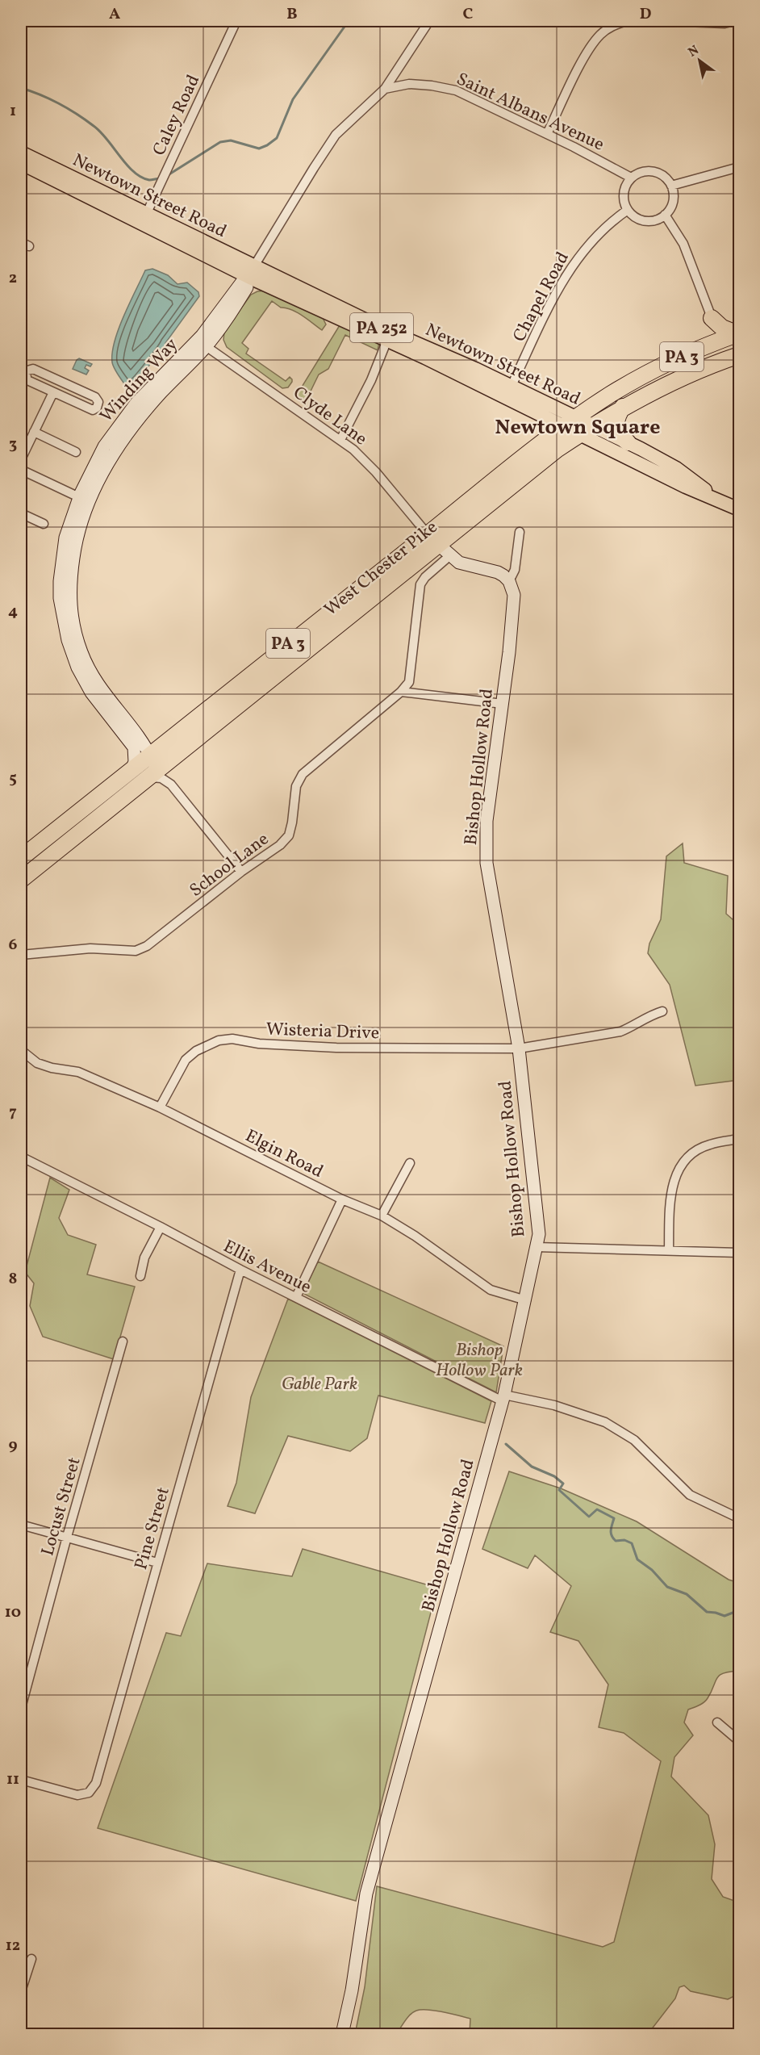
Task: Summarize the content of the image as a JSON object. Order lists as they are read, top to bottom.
{
  "streets": {
    "highway": ["PA 3", "West Chester Pike"],
    "main road": ["Newtown Street Road", "PA 252"],
    "street": [
      "Saint Albans Avenue",
      "Caley Road",
      "Chapel Road",
      "Winding Way",
      "Clyde Lane",
      "Bishop Hollow Road",
      "School Lane",
      "Wisteria Drive",
      "Elgin Road",
      "Ellis Avenue",
      "Locust Street",
      "Pine Street"
    ]
  },
  "crossings": [
    ["Saint Albans Avenue", "Chapel Road"],
    ["Saint Albans Avenue", "Winding Way"],
    ["Caley Road", "Newtown Street Road"],
    ["Newtown Street Road", "Chapel Road"],
    ["Newtown Street Road", "PA 252"],
    ["Newtown Street Road", "Winding Way"],
    ["Newtown Street Road", "West Chester Pike"],
    ["Winding Way", "Clyde Lane"],
    ["Winding Way", "West Chester Pike"],
    ["Clyde Lane", "West Chester Pike"],
    ["Bishop Hollow Road", "Wisteria Drive"],
    ["Bishop Hollow Road", "Elgin Road"],
    ["Bishop Hollow Road", "Ellis Avenue"],
    ["Wisteria Drive", "Elgin Road"],
    ["Ellis Avenue", "Pine Street"]
  ],
  "districts": ["Newtown Square"],
  "parks": ["Bishop Hollow Park", "Gable Park"],
  "north": "top left",
  "grid": {
    "columns": [
      "A",
      "B",
      "C",
      "D"
    ],
    "rows": [
      "1",
      "2",
      "3",
      "4",
      "5",
      "6",
      "7",
      "8",
      "9",
      "10",
      "11",
      "12"
    ]
  }
}
